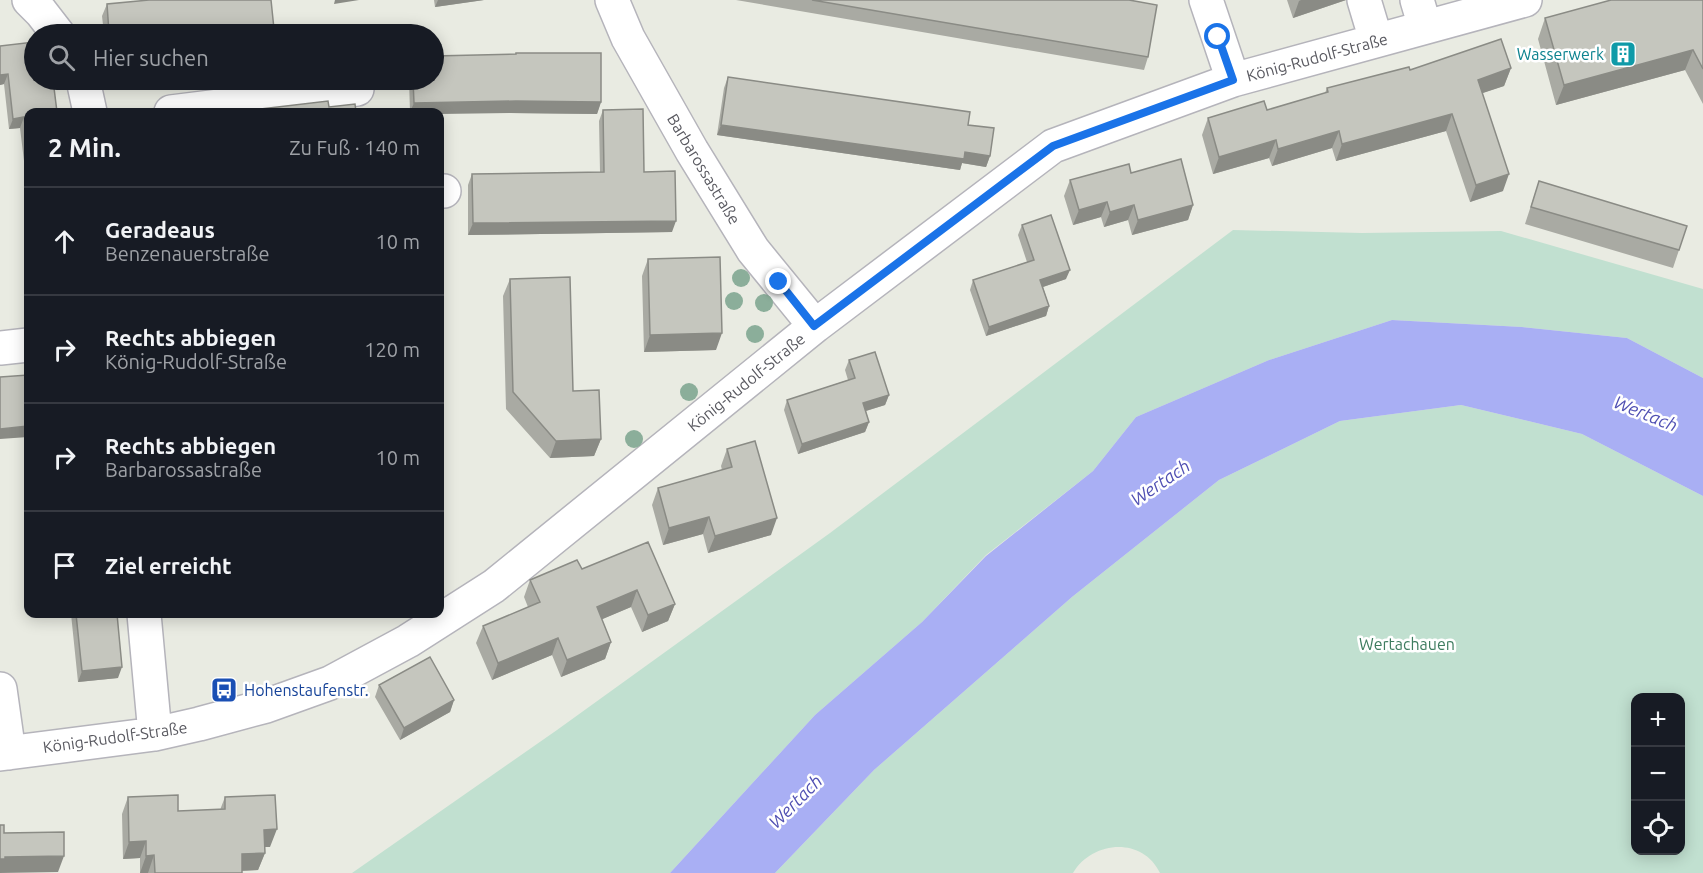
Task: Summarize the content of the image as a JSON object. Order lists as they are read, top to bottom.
{
  "streets": {
    "street": ["König-Rudolf-Straße", "Barbarossastraße"]
  },
  "crossings": [
    ["König-Rudolf-Straße", "Barbarossastraße"]
  ],
  "water": ["Wertach"],
  "parks": ["Wertachauen"],
  "places": {
    "building": ["Wasserwerk"],
    "bus stop": ["Hohenstaufenstr."]
  },
  "page": {
    "search": "Hier suchen",
    "heading": ["2 Min.", "Zu Fuß · 140 m"],
    "list": [
      ["Geradeaus", "Benzenauerstraße", "10 m"],
      ["Rechts abbiegen", "König-Rudolf-Straße", "120 m"],
      ["Rechts abbiegen", "Barbarossastraße", "10 m"],
      "Ziel erreicht"
    ],
    "map_buttons": ["+", "−"]
  }
}
